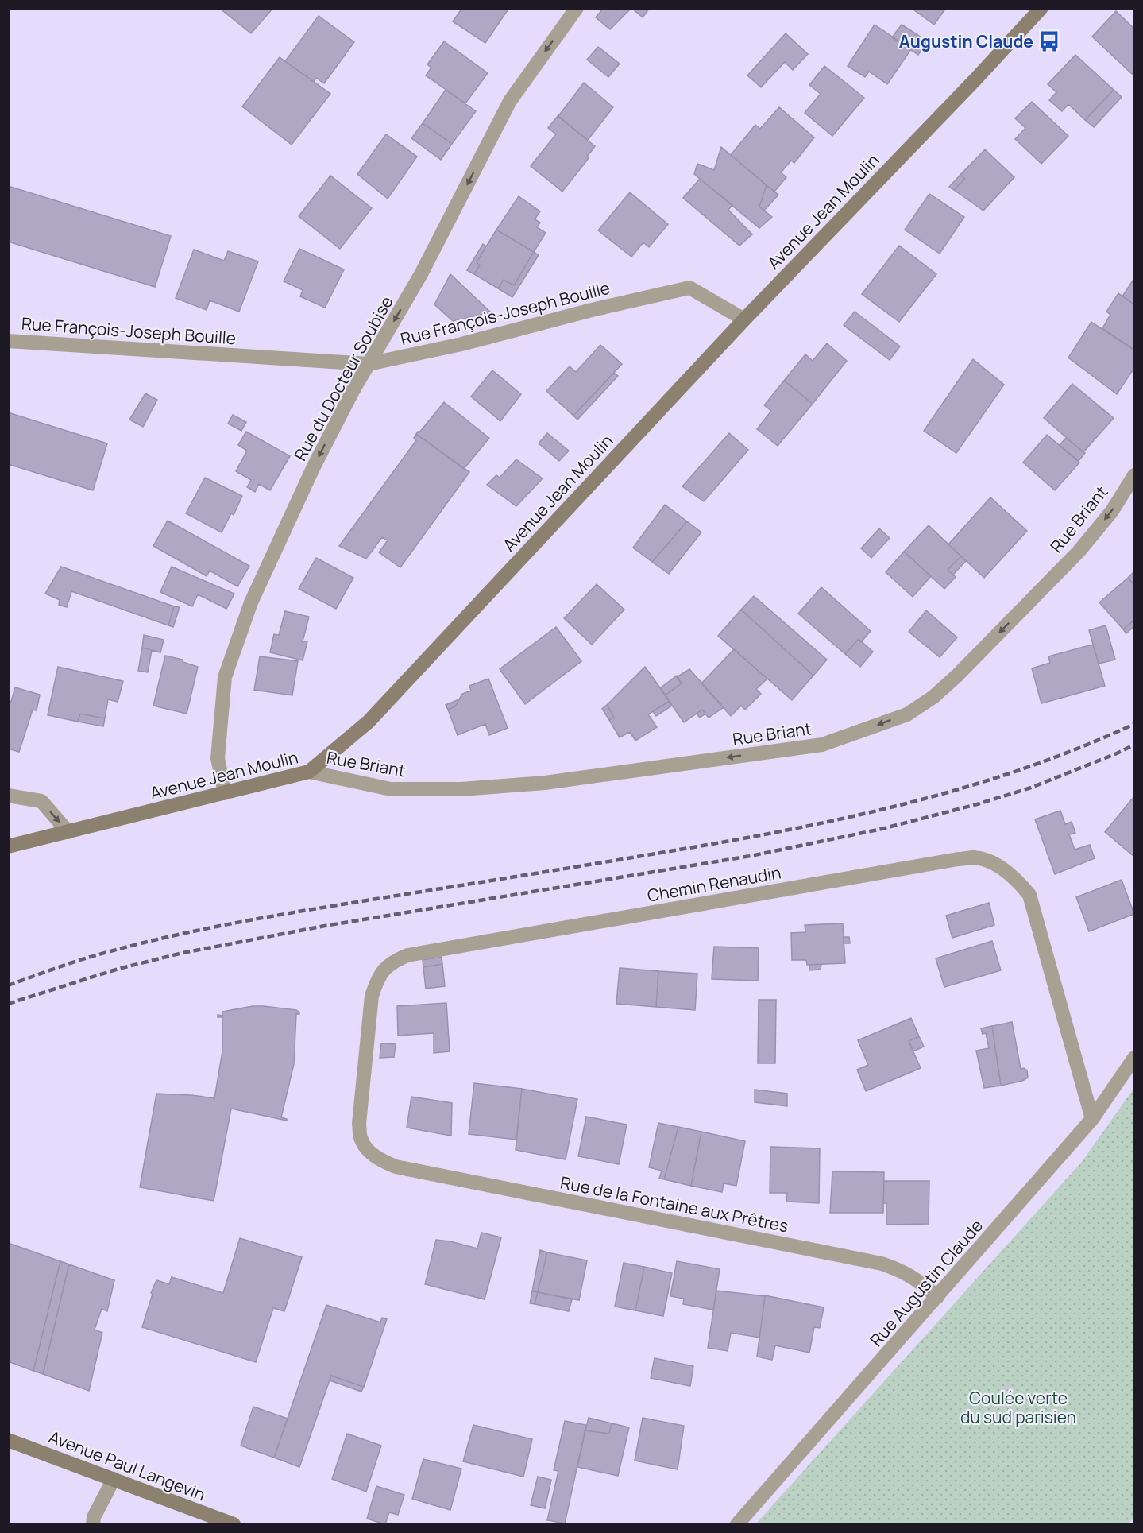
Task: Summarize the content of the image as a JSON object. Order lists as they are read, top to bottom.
{
  "streets": {
    "main road": ["Avenue Jean Moulin", "Avenue Paul Langevin"],
    "street": [
      "Rue François-Joseph Bouille",
      "Rue du Docteur Soubise",
      "Rue Briant",
      "Chemin Renaudin",
      "Rue de la Fontaine aux Prêtres",
      "Rue Augustin Claude"
    ]
  },
  "crossings": [
    ["Avenue Jean Moulin", "Rue François-Joseph Bouille"],
    ["Avenue Jean Moulin", "Rue du Docteur Soubise"],
    ["Avenue Jean Moulin", "Rue Briant"],
    ["Rue François-Joseph Bouille", "Rue du Docteur Soubise"],
    ["Chemin Renaudin", "Rue de la Fontaine aux Prêtres"],
    ["Chemin Renaudin", "Rue Augustin Claude"],
    ["Rue de la Fontaine aux Prêtres", "Rue Augustin Claude"]
  ],
  "one_way": ["Rue du Docteur Soubise", "Rue Briant"],
  "parks": ["Coulée verte du sud parisien"],
  "places": {
    "bus stop": ["Augustin Claude"]
  }
}
